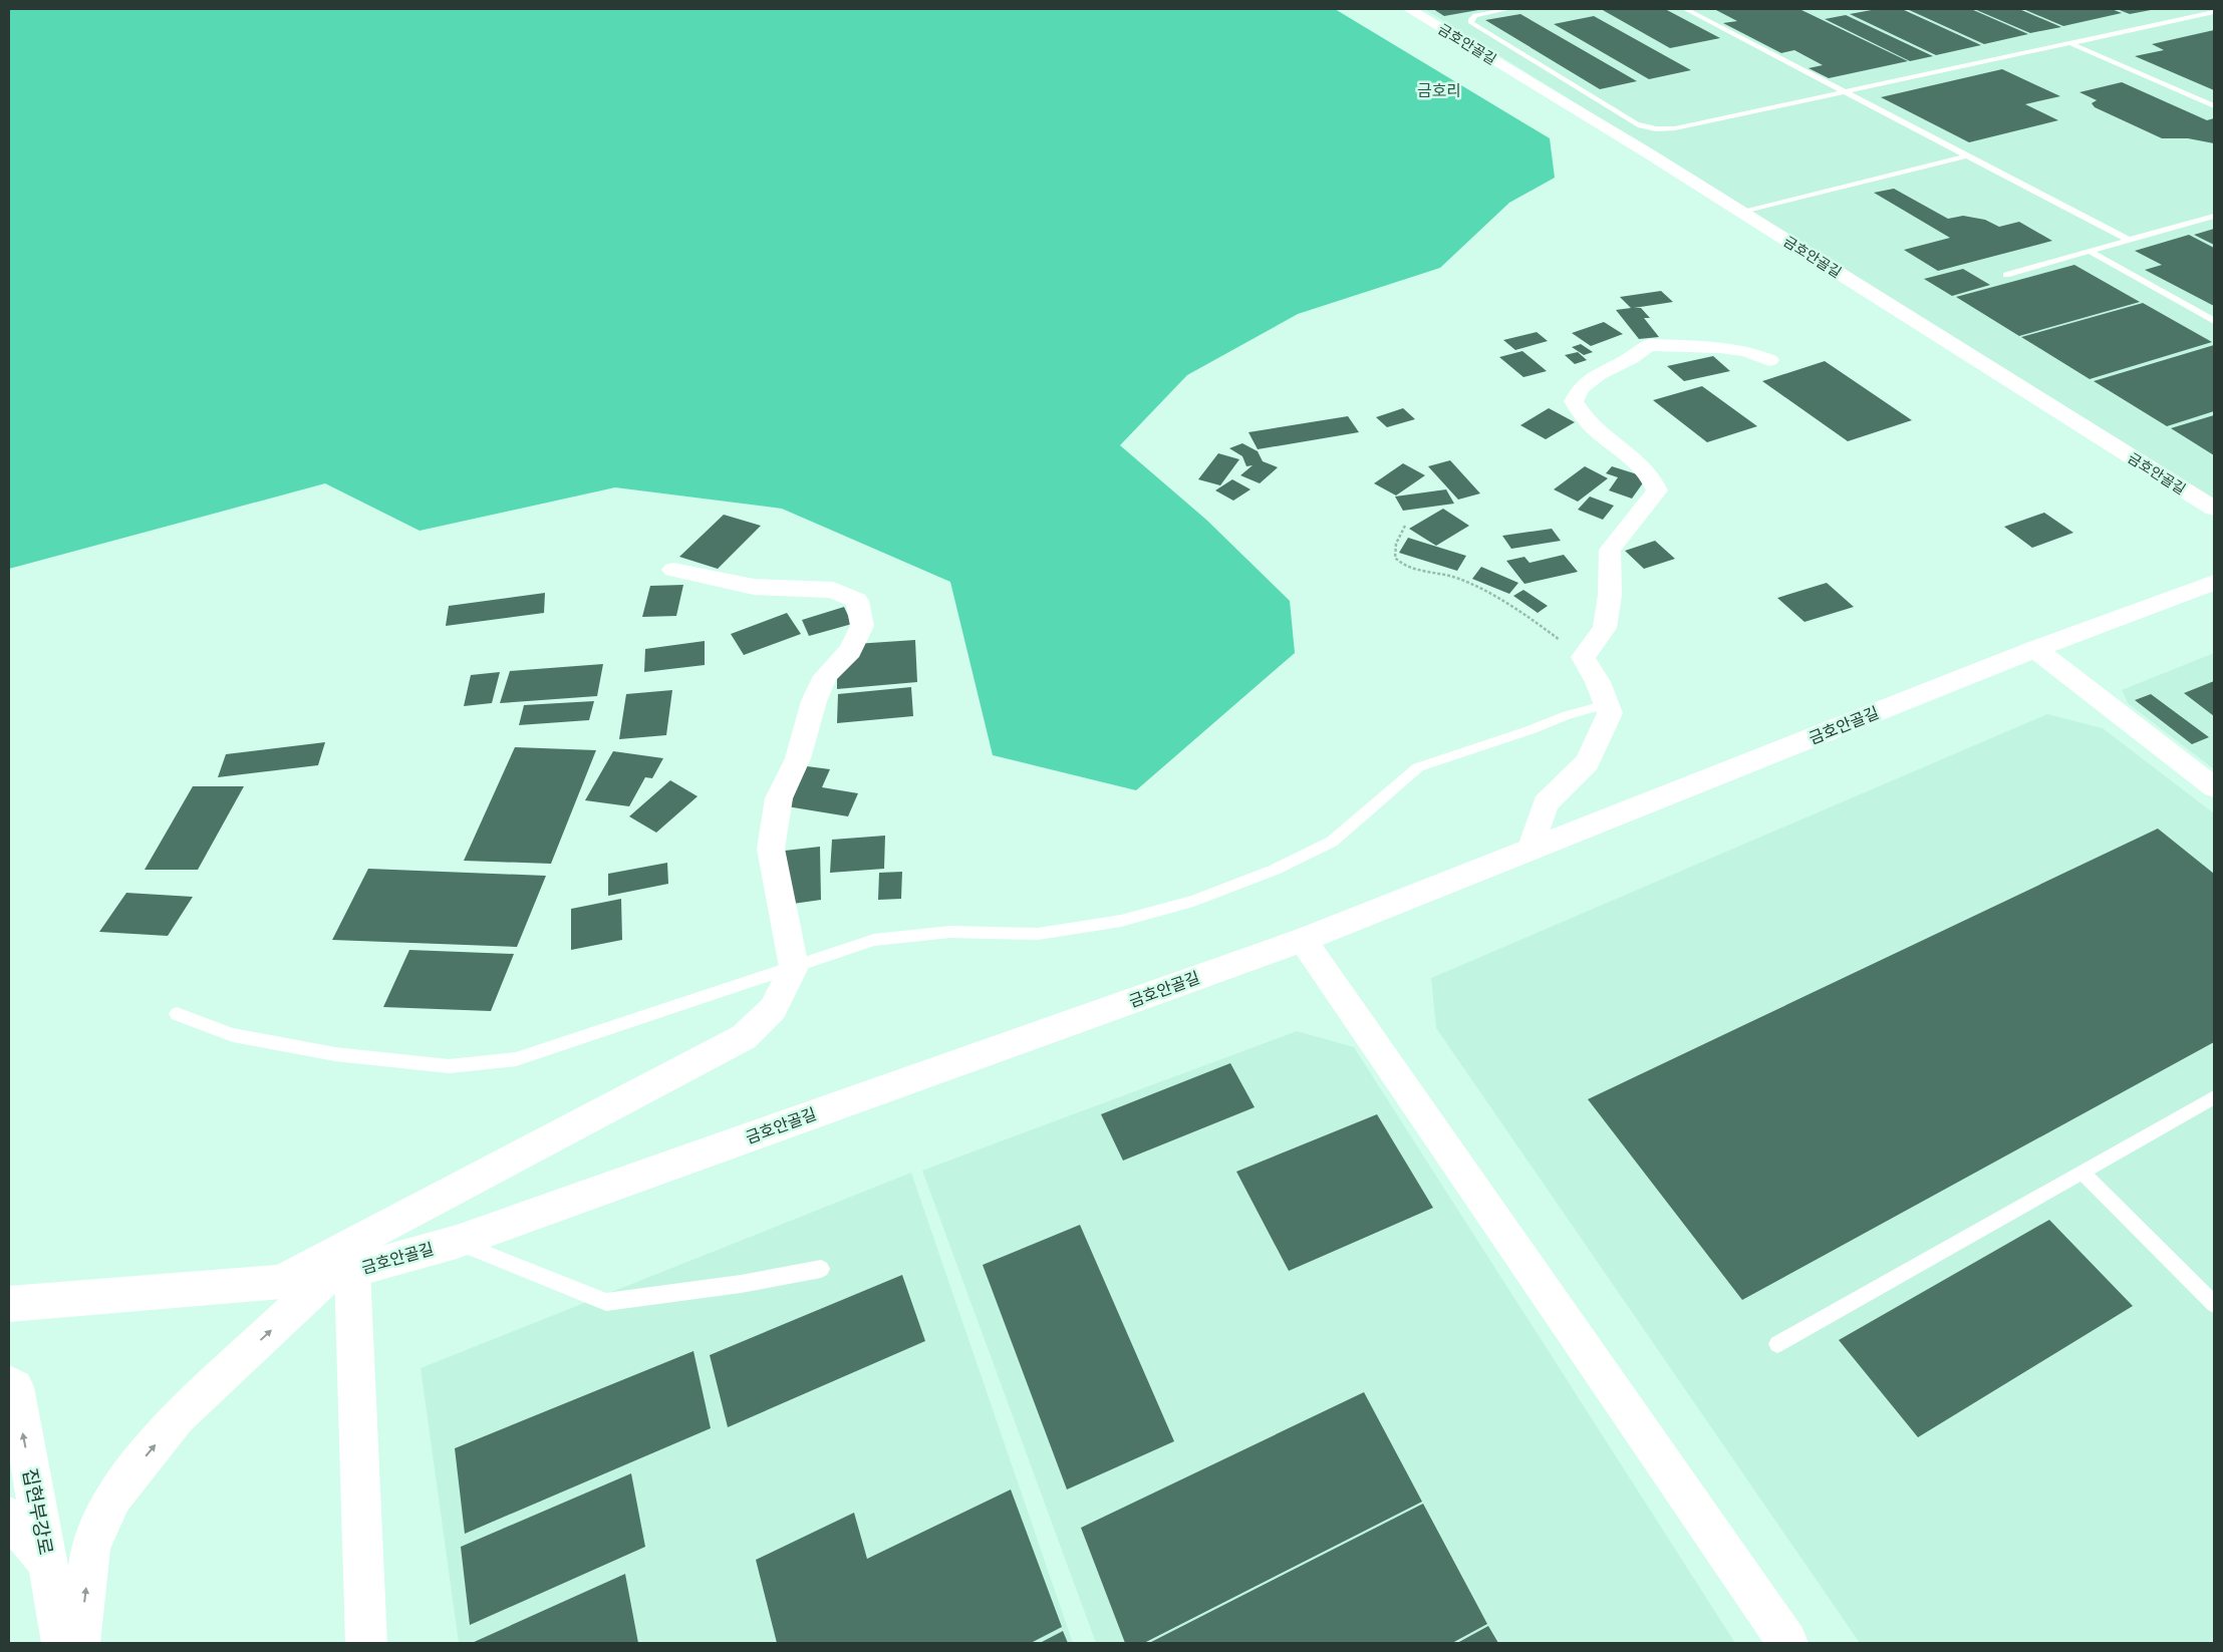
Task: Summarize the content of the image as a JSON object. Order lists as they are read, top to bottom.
{
  "streets": {
    "street": ["금호안골길", "집현부강로"]
  },
  "one_way": ["집현부강로"],
  "districts": ["금호리"]
}
